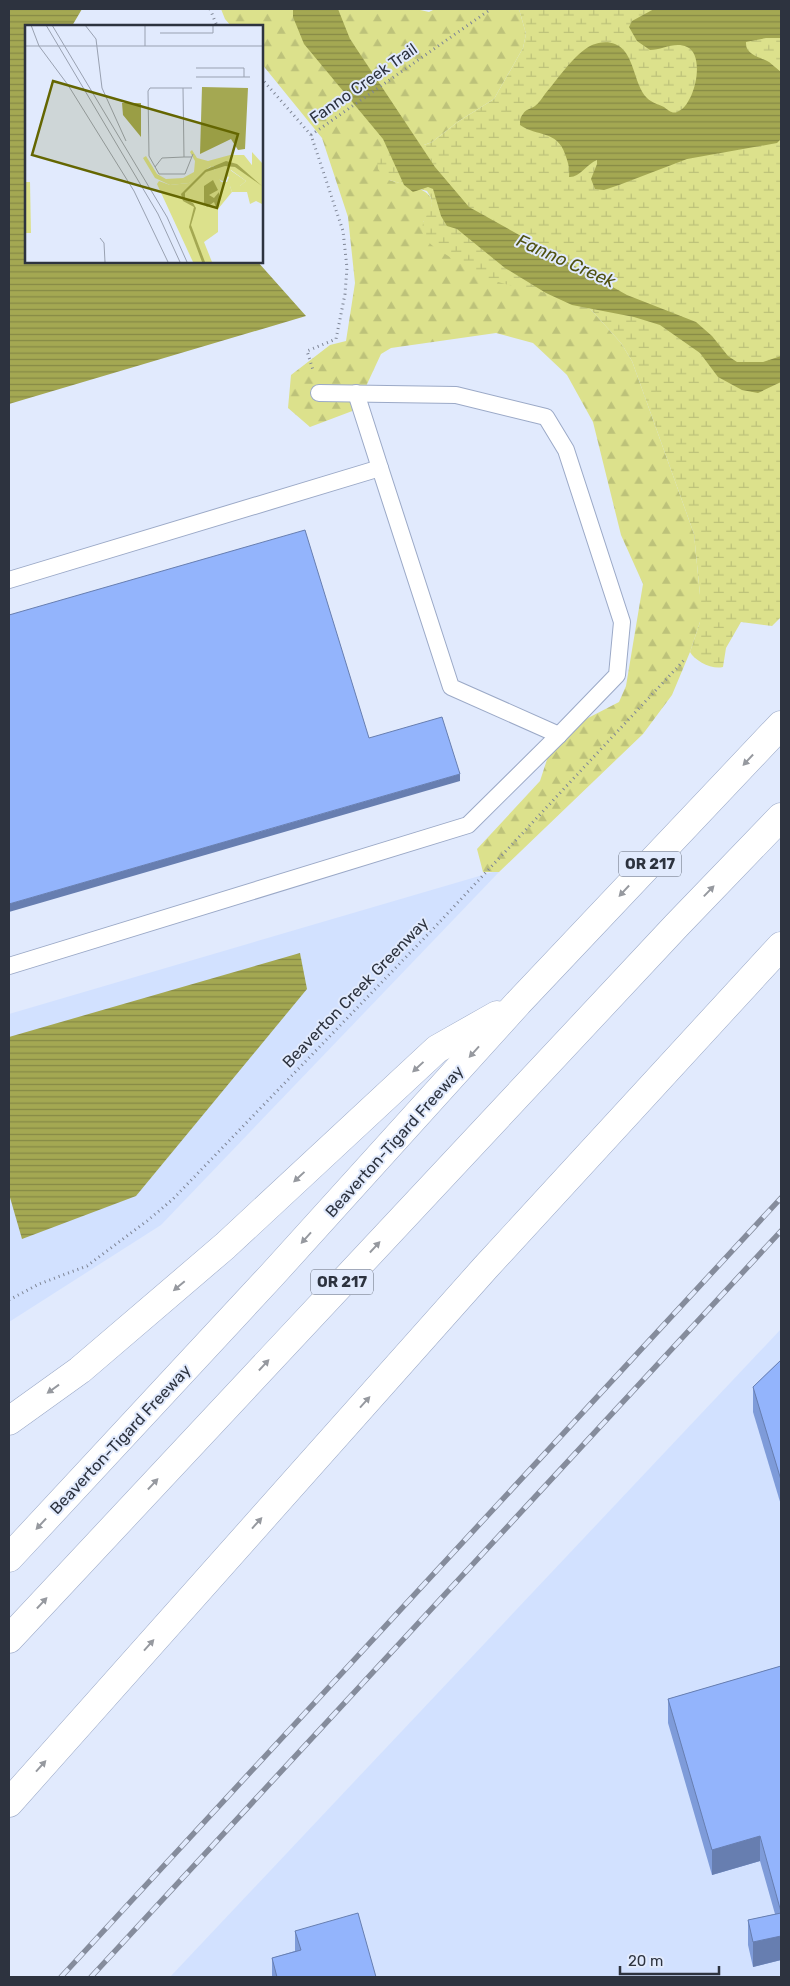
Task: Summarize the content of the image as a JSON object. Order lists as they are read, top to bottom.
{
  "streets": {
    "highway": ["OR 217", "Beaverton-Tigard Freeway"],
    "path": ["Fanno Creek Trail", "Beaverton Creek Greenway"]
  },
  "water": ["Fanno Creek"],
  "scale_bar": "20 m"
}
